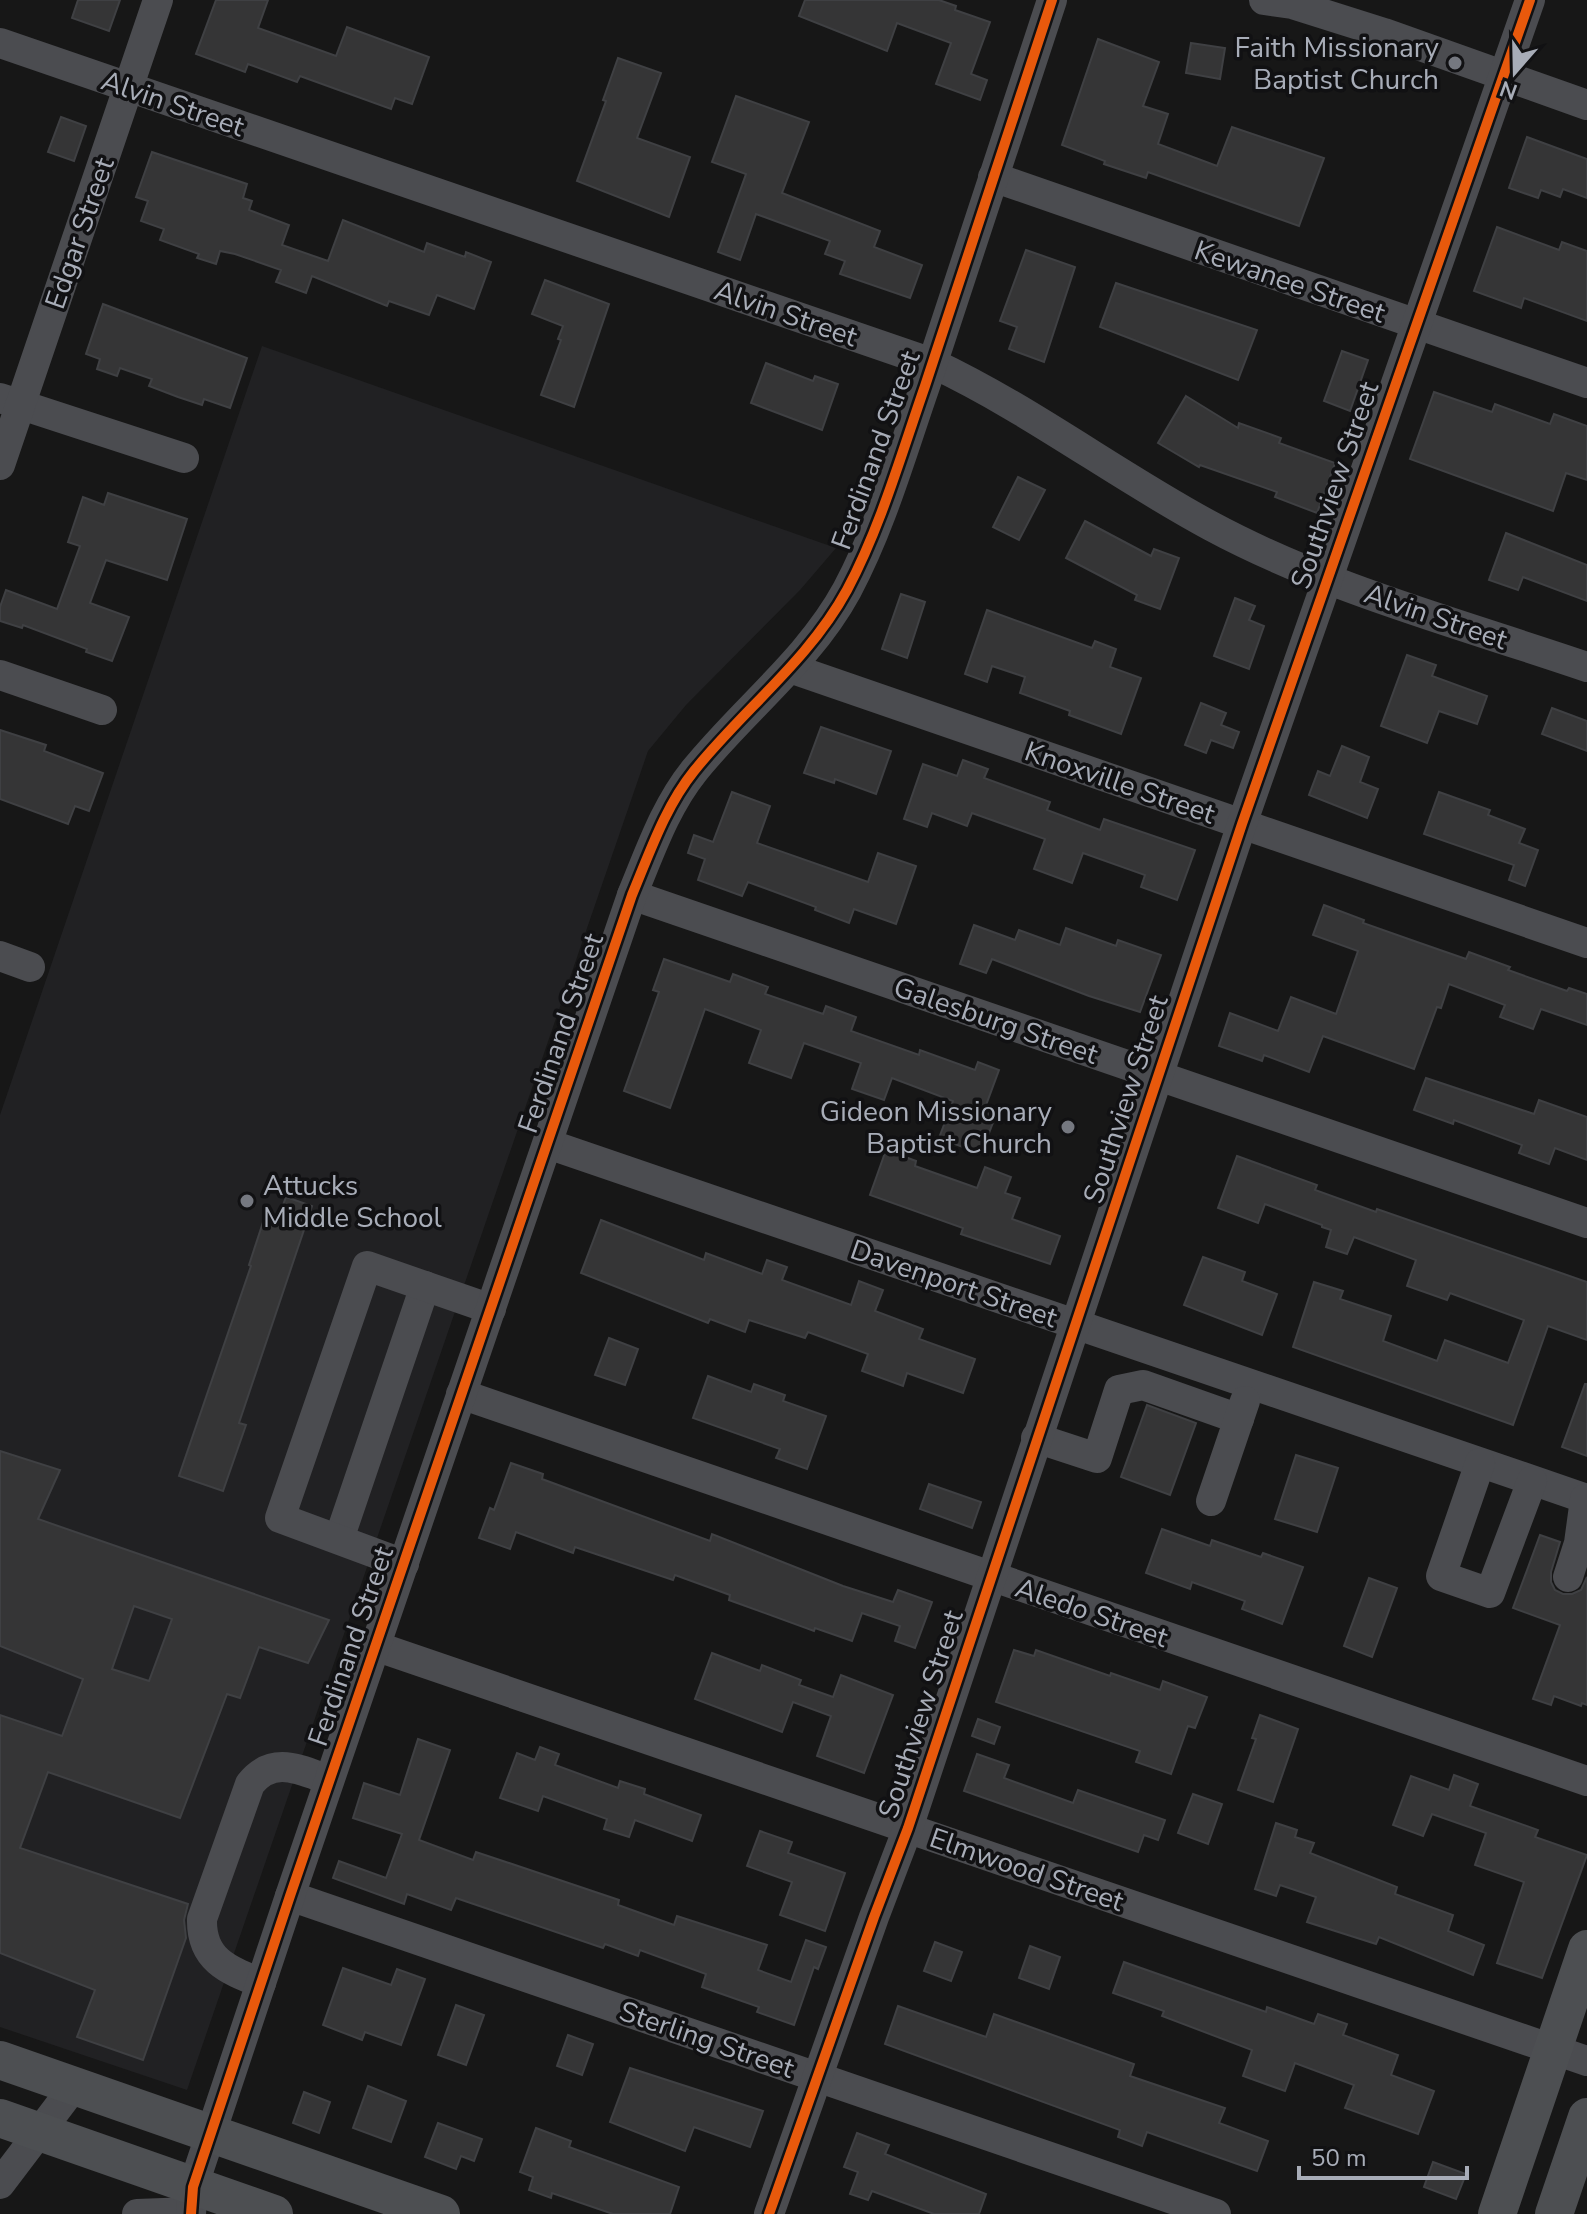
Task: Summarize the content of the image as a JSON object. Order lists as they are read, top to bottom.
{
  "streets": {
    "street": [
      "Alvin Street",
      "Edgar Street",
      "Kewanee Street",
      "Ferdinand Street",
      "Southview Street",
      "Knoxville Street",
      "Galesburg Street",
      "Davenport Street",
      "Aledo Street",
      "Elmwood Street",
      "Sterling Street"
    ]
  },
  "crossings": [
    ["Alvin Street", "Edgar Street"],
    ["Alvin Street", "Ferdinand Street"],
    ["Alvin Street", "Southview Street"],
    ["Kewanee Street", "Ferdinand Street"],
    ["Kewanee Street", "Southview Street"],
    ["Ferdinand Street", "Knoxville Street"],
    ["Ferdinand Street", "Galesburg Street"],
    ["Ferdinand Street", "Davenport Street"],
    ["Ferdinand Street", "Aledo Street"],
    ["Ferdinand Street", "Elmwood Street"],
    ["Ferdinand Street", "Sterling Street"],
    ["Southview Street", "Knoxville Street"],
    ["Southview Street", "Galesburg Street"],
    ["Southview Street", "Davenport Street"],
    ["Southview Street", "Aledo Street"],
    ["Southview Street", "Elmwood Street"],
    ["Southview Street", "Sterling Street"]
  ],
  "places": ["Faith Missionary Baptist Church", "Gideon Missionary Baptist Church", "Attucks Middle School"],
  "scale_bar": "50 m",
  "north": "bottom"
}
